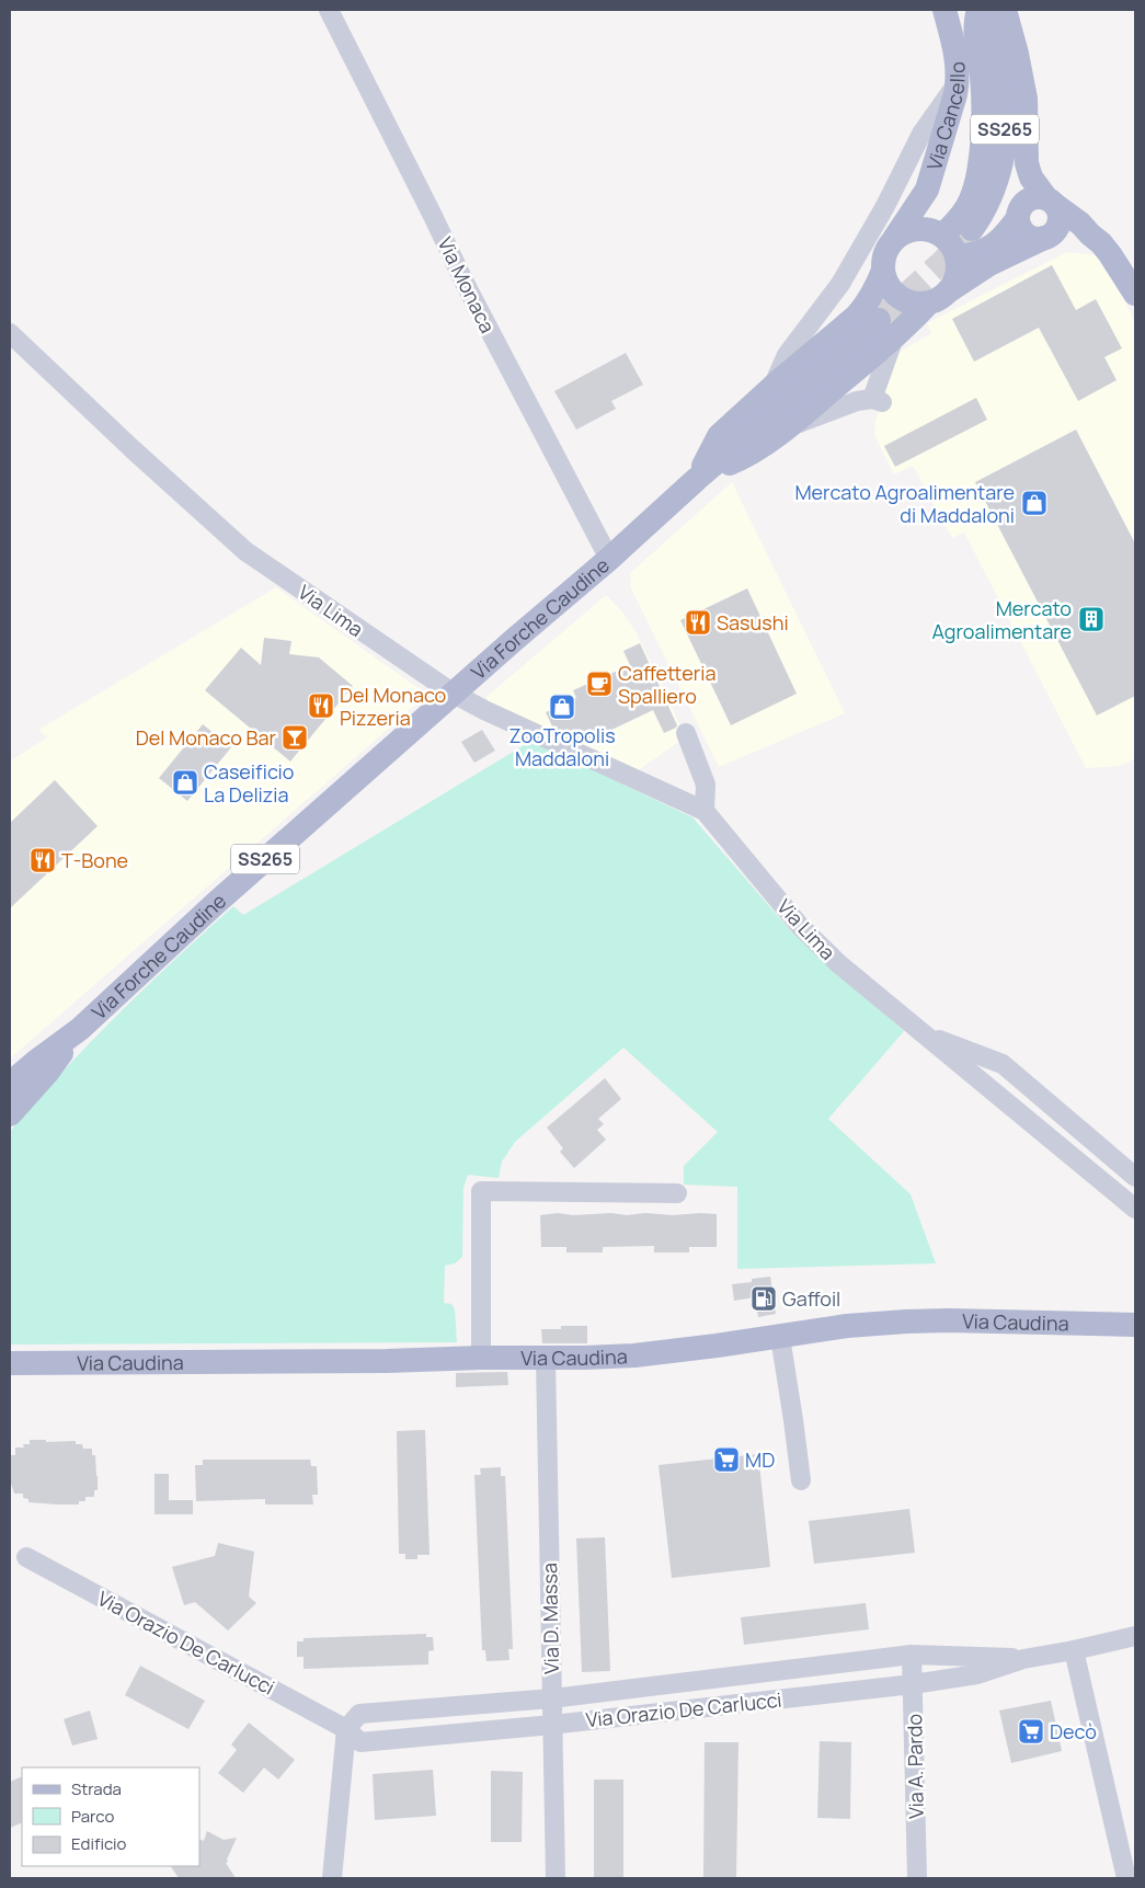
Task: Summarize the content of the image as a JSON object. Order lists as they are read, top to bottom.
{
  "streets": {
    "main road": [
      "Via Cancello",
      "SS265",
      "Via Forche Caudine",
      "Via Caudina"
    ],
    "street": [
      "Via Monaca",
      "Via Lima",
      "Via D. Massa",
      "Via Orazio De Carlucci",
      "Via A. Pardo"
    ]
  },
  "crossings": [
    ["Via Cancello", "Via Forche Caudine"],
    ["Via Monaca", "Via Forche Caudine"],
    ["Via Lima", "Via Forche Caudine"],
    ["Via Caudina", "Via D. Massa"],
    ["Via D. Massa", "Via Orazio De Carlucci"],
    ["Via Orazio De Carlucci", "Via A. Pardo"]
  ],
  "places": {
    "shop": ["Mercato Agroalimentare di Maddaloni", "ZooTropolis Maddaloni", "Caseificio La Delizia"],
    "building": ["Mercato Agroalimentare"],
    "restaurant": ["Sasushi", "Del Monaco Pizzeria", "T-Bone"],
    "cafe": ["Caffetteria Spalliero"],
    "bar": ["Del Monaco Bar"],
    "fuel station": ["Gaffoil"],
    "supermarket": ["MD", "Decò"]
  },
  "legend": ["Strada", "Parco", "Edificio"]
}
